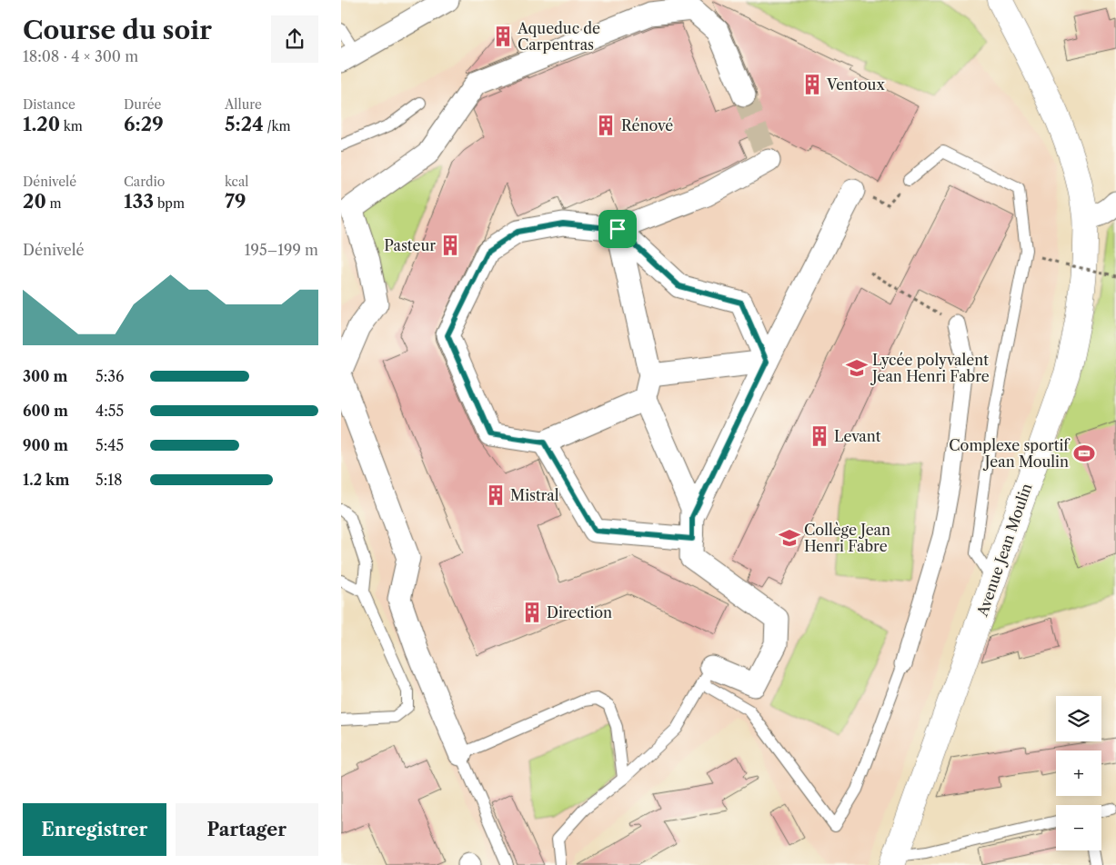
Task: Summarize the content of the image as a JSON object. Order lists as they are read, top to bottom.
{
  "streets": {
    "main road": ["Avenue Jean Moulin"]
  },
  "places": {
    "building": [
      "Aqueduc de Carpentras",
      "Ventoux",
      "Rénové",
      "Pasteur",
      "Levant",
      "Mistral",
      "Direction"
    ],
    "school or university": ["Lycée polyvalent Jean Henri Fabre", "Collège Jean Henri Fabre"],
    "sports": ["Complexe sportif Jean Moulin"]
  },
  "page": {
    "heading": ["Course du soir", "18:08 · 4 × 300 m"],
    "stats": [
      ["Distance", "1.20 km"],
      ["Durée", "6:29"],
      ["Allure", "5:24 /km"],
      ["Dénivelé", "20 m"],
      ["Cardio", "133 bpm"],
      ["kcal", "79"]
    ],
    "chart": ["Dénivelé", "195–199 m"],
    "list": [
      {
        "name": "300 m",
        "note": "5:36"
      },
      {
        "name": "600 m",
        "note": "4:55"
      },
      {
        "name": "900 m",
        "note": "5:45"
      },
      {
        "name": "1.2 km",
        "note": "5:18"
      }
    ],
    "map_buttons": ["+", "−"],
    "buttons": ["Enregistrer", "Partager"]
  }
}
